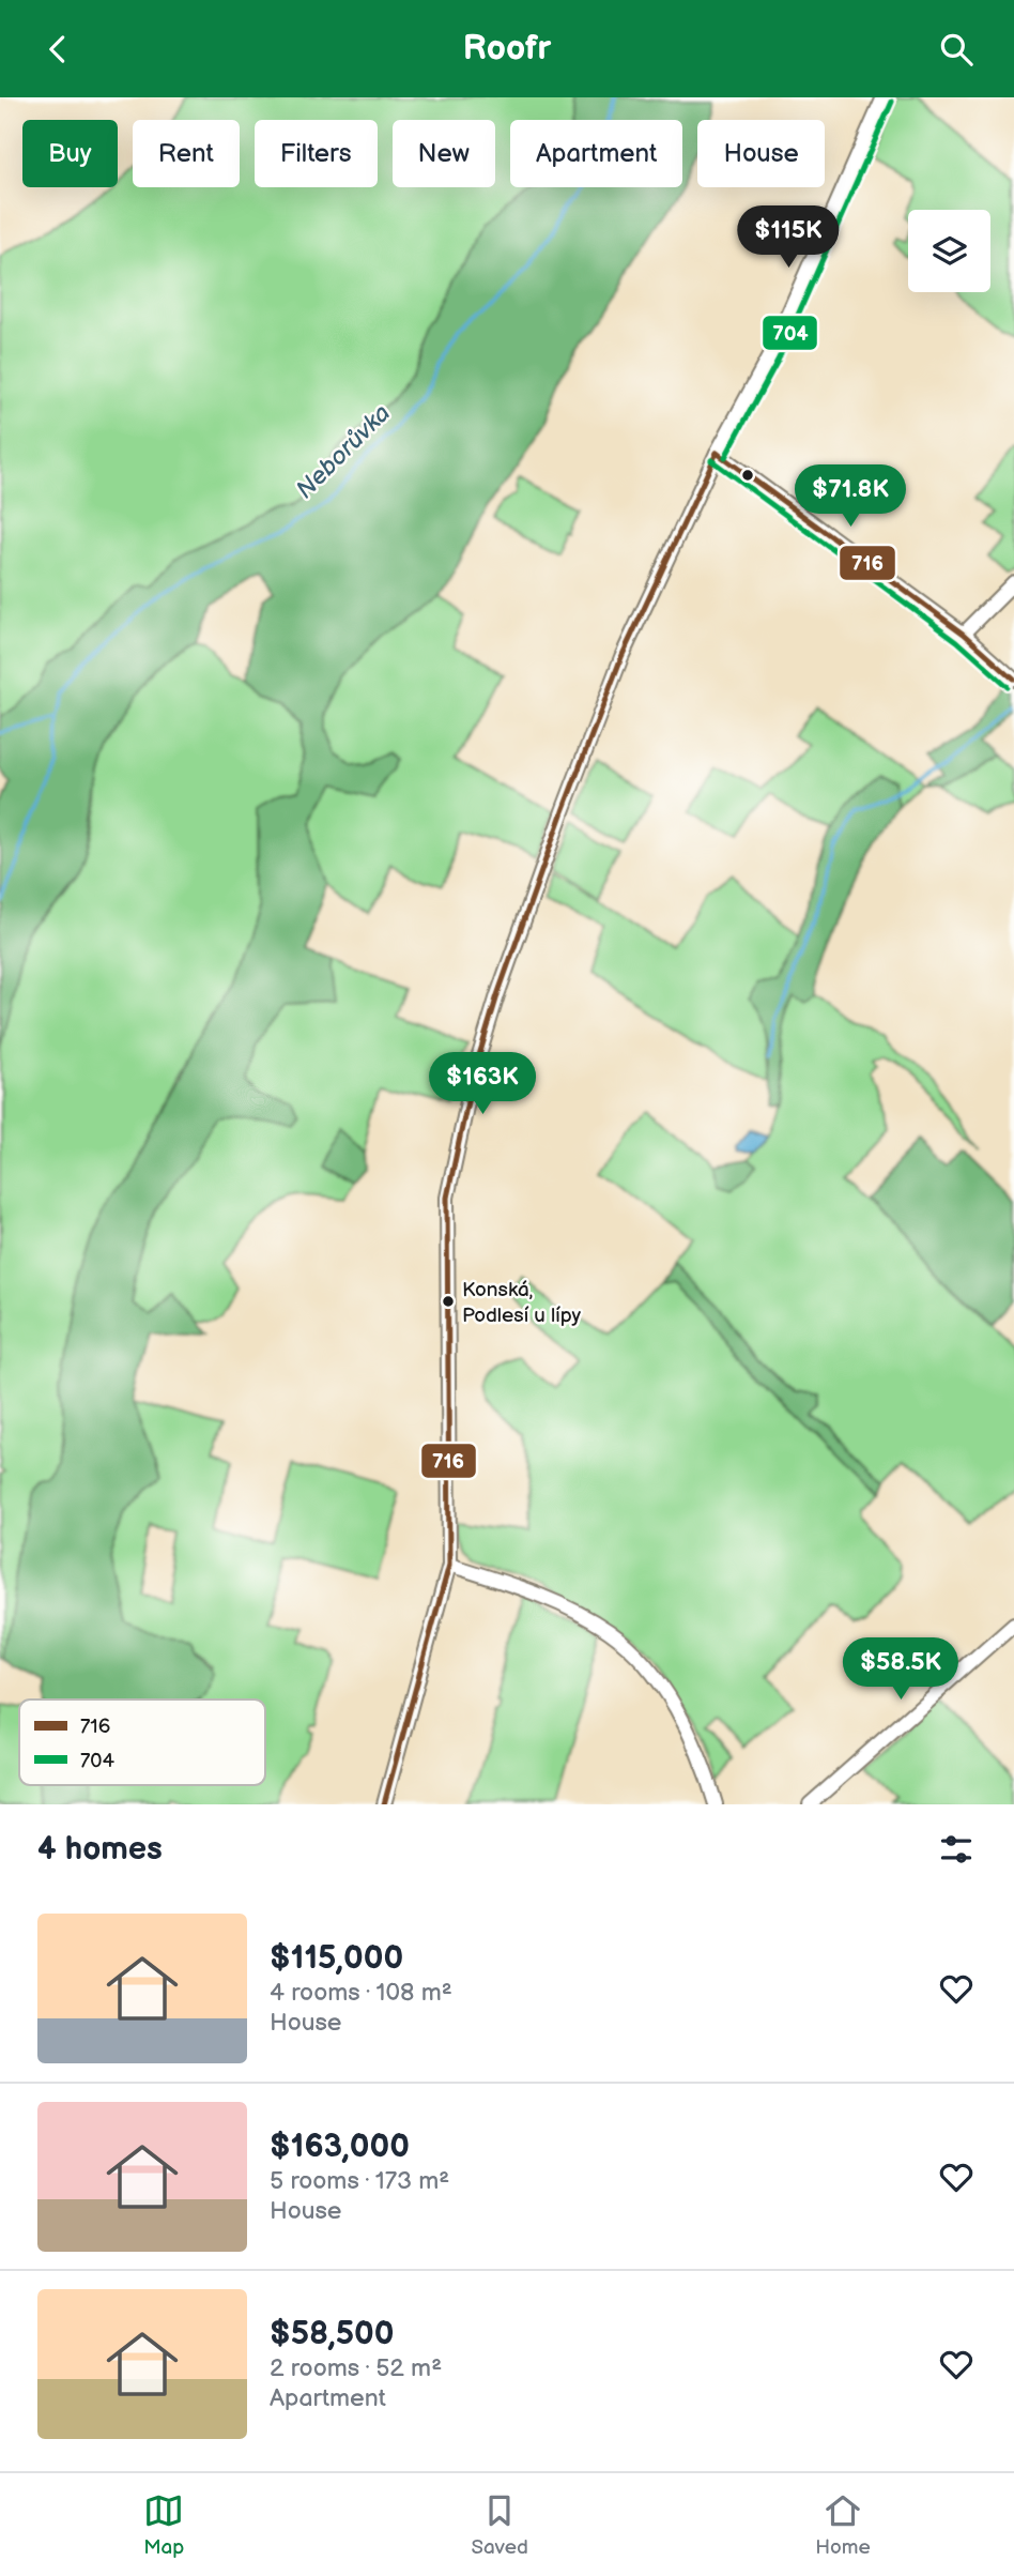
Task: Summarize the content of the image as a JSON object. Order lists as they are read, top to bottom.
{
  "water": ["Neborůvka"],
  "places": ["Konská, Podlesí u lípy"],
  "lines": ["transit line 704", "transit line 716"],
  "legend": ["716", "704"],
  "page": {
    "header": "Roofr",
    "chip": [
      "Buy",
      "Rent",
      "Filters",
      "New",
      "Apartment",
      "House"
    ],
    "price": [
      "$115K",
      "$71.8K",
      "$163K",
      "$58.5K"
    ],
    "heading": "4 homes",
    "list": [
      {
        "name": "$115,000",
        "note": "4 rooms · 108 m² · House"
      },
      {
        "name": "$163,000",
        "note": "5 rooms · 173 m² · House"
      },
      {
        "name": "$58,500",
        "note": "2 rooms · 52 m² · Apartment"
      }
    ],
    "tabs": ["Map", "Saved", "Home"]
  }
}
